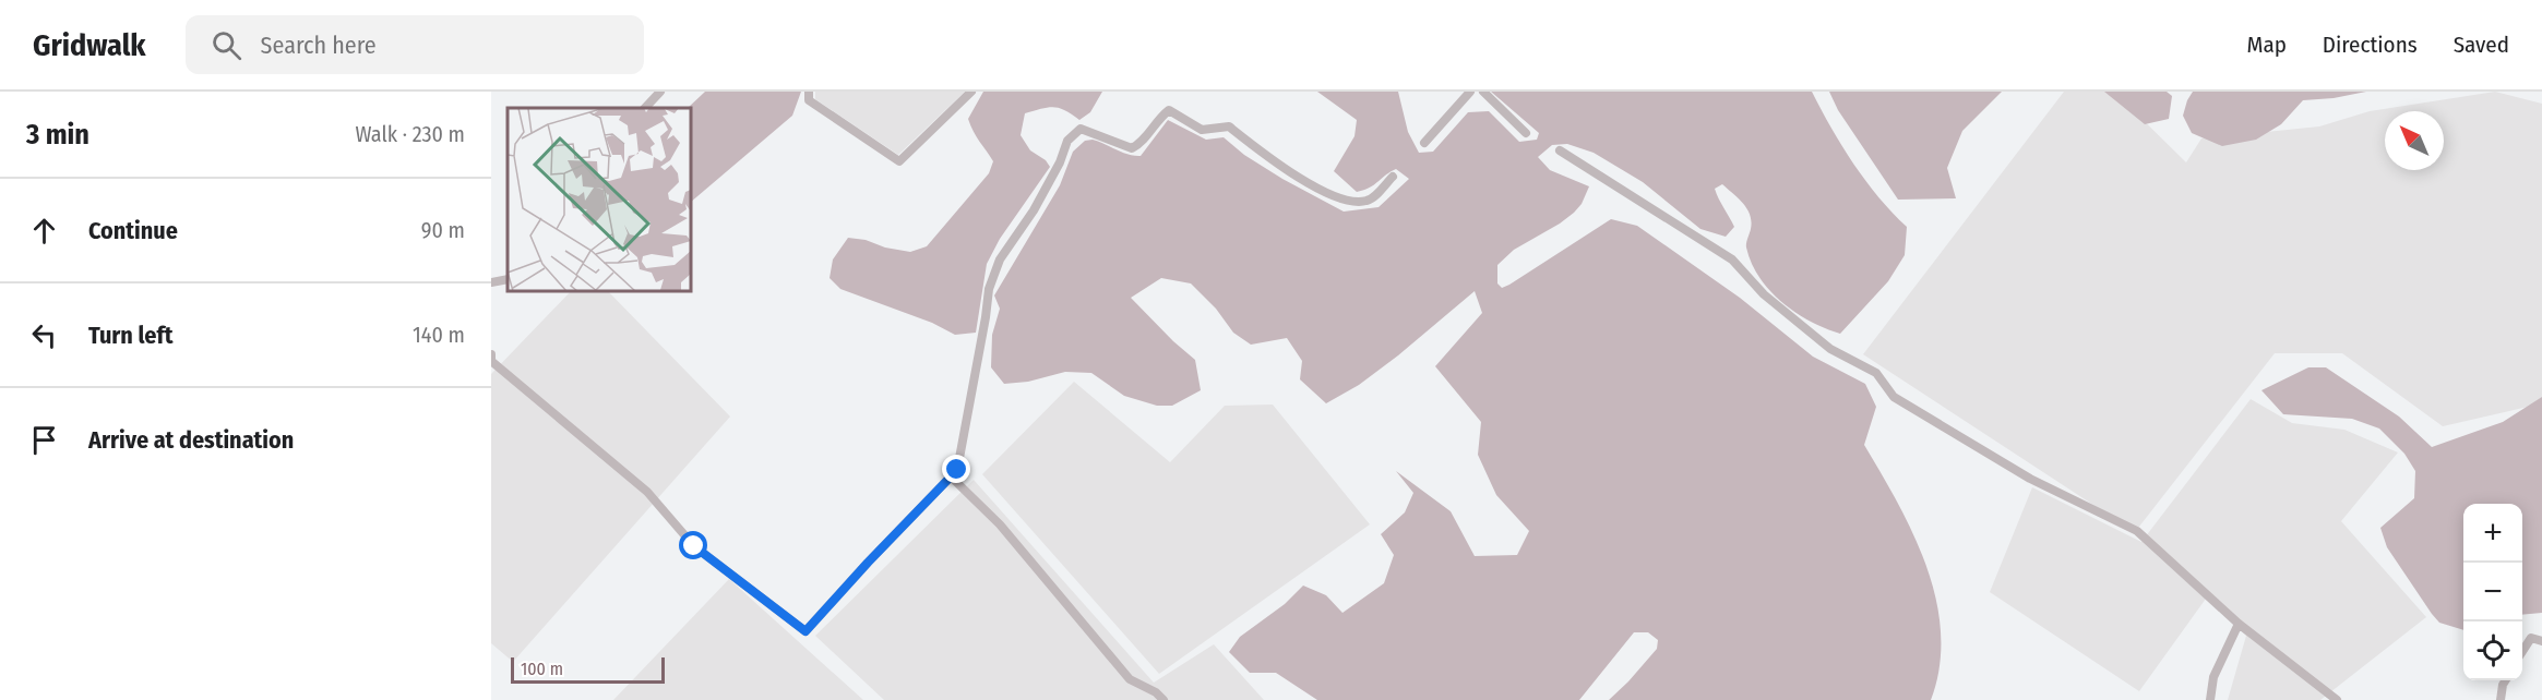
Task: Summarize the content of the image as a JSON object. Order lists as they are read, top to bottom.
{
  "scale_bar": "100 m",
  "north": "top left",
  "page": {
    "header": "Gridwalk",
    "search": "Search here",
    "nav": ["Map", "Directions", "Saved"],
    "heading": ["3 min", "Walk · 230 m"],
    "list": [
      ["Continue", "90 m"],
      ["Turn left", "140 m"],
      "Arrive at destination"
    ],
    "map_buttons": ["+", "−"],
    "scale": "100 m"
  }
}
